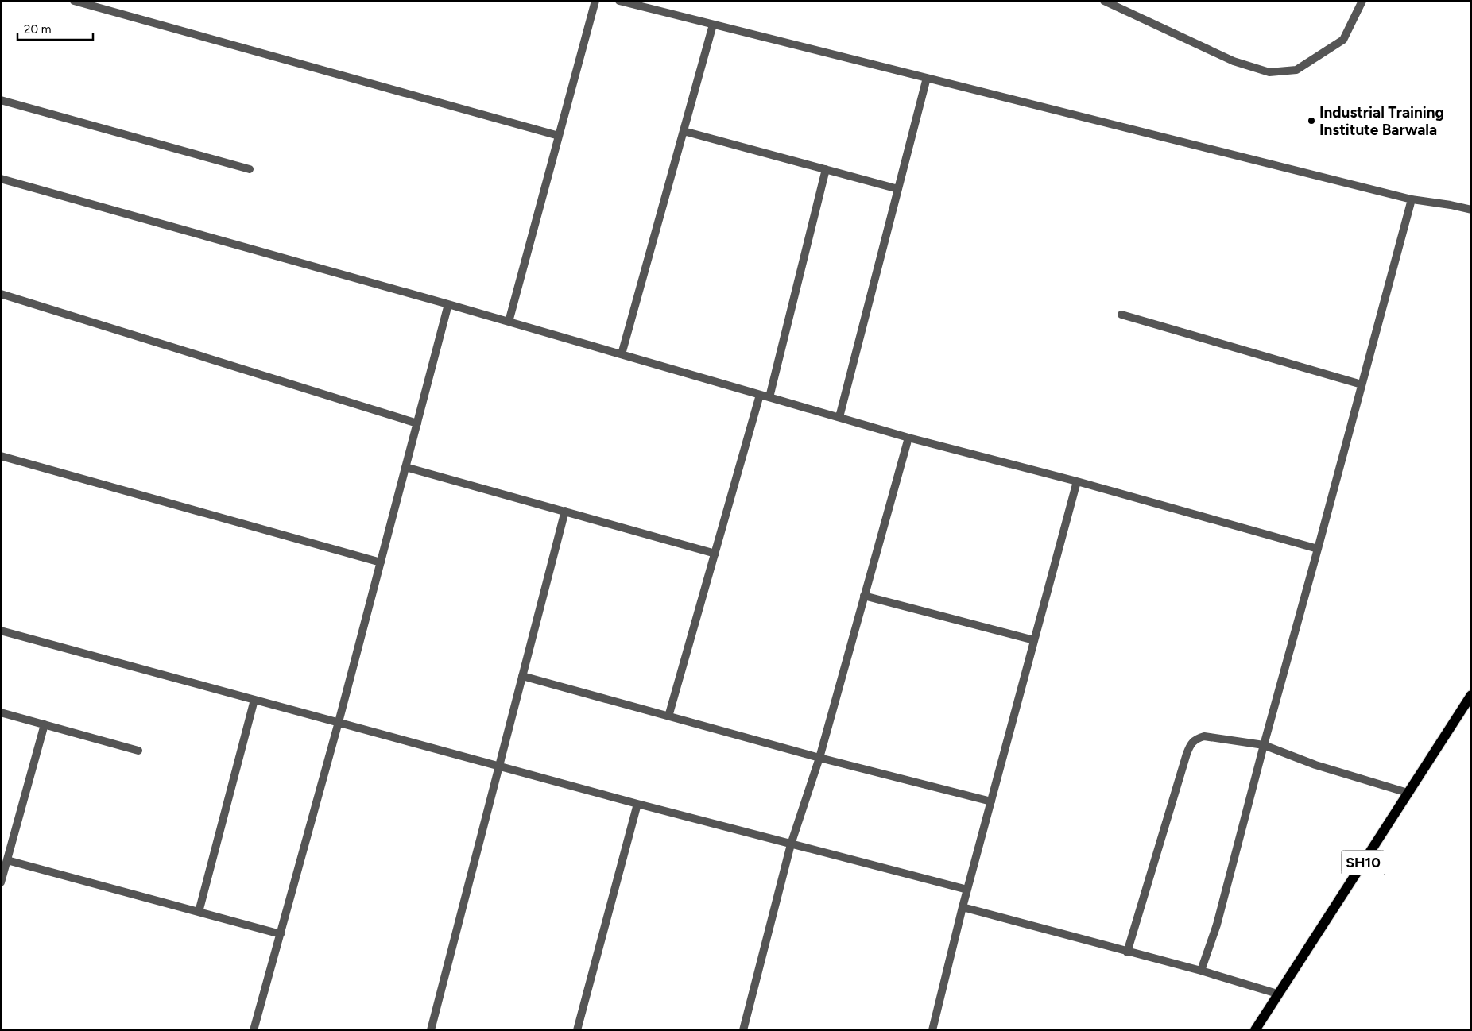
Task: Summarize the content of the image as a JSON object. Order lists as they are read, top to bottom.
{
  "streets": {
    "main road": ["SH10"]
  },
  "places": ["Industrial Training Institute Barwala"],
  "scale_bar": "20 m"
}
